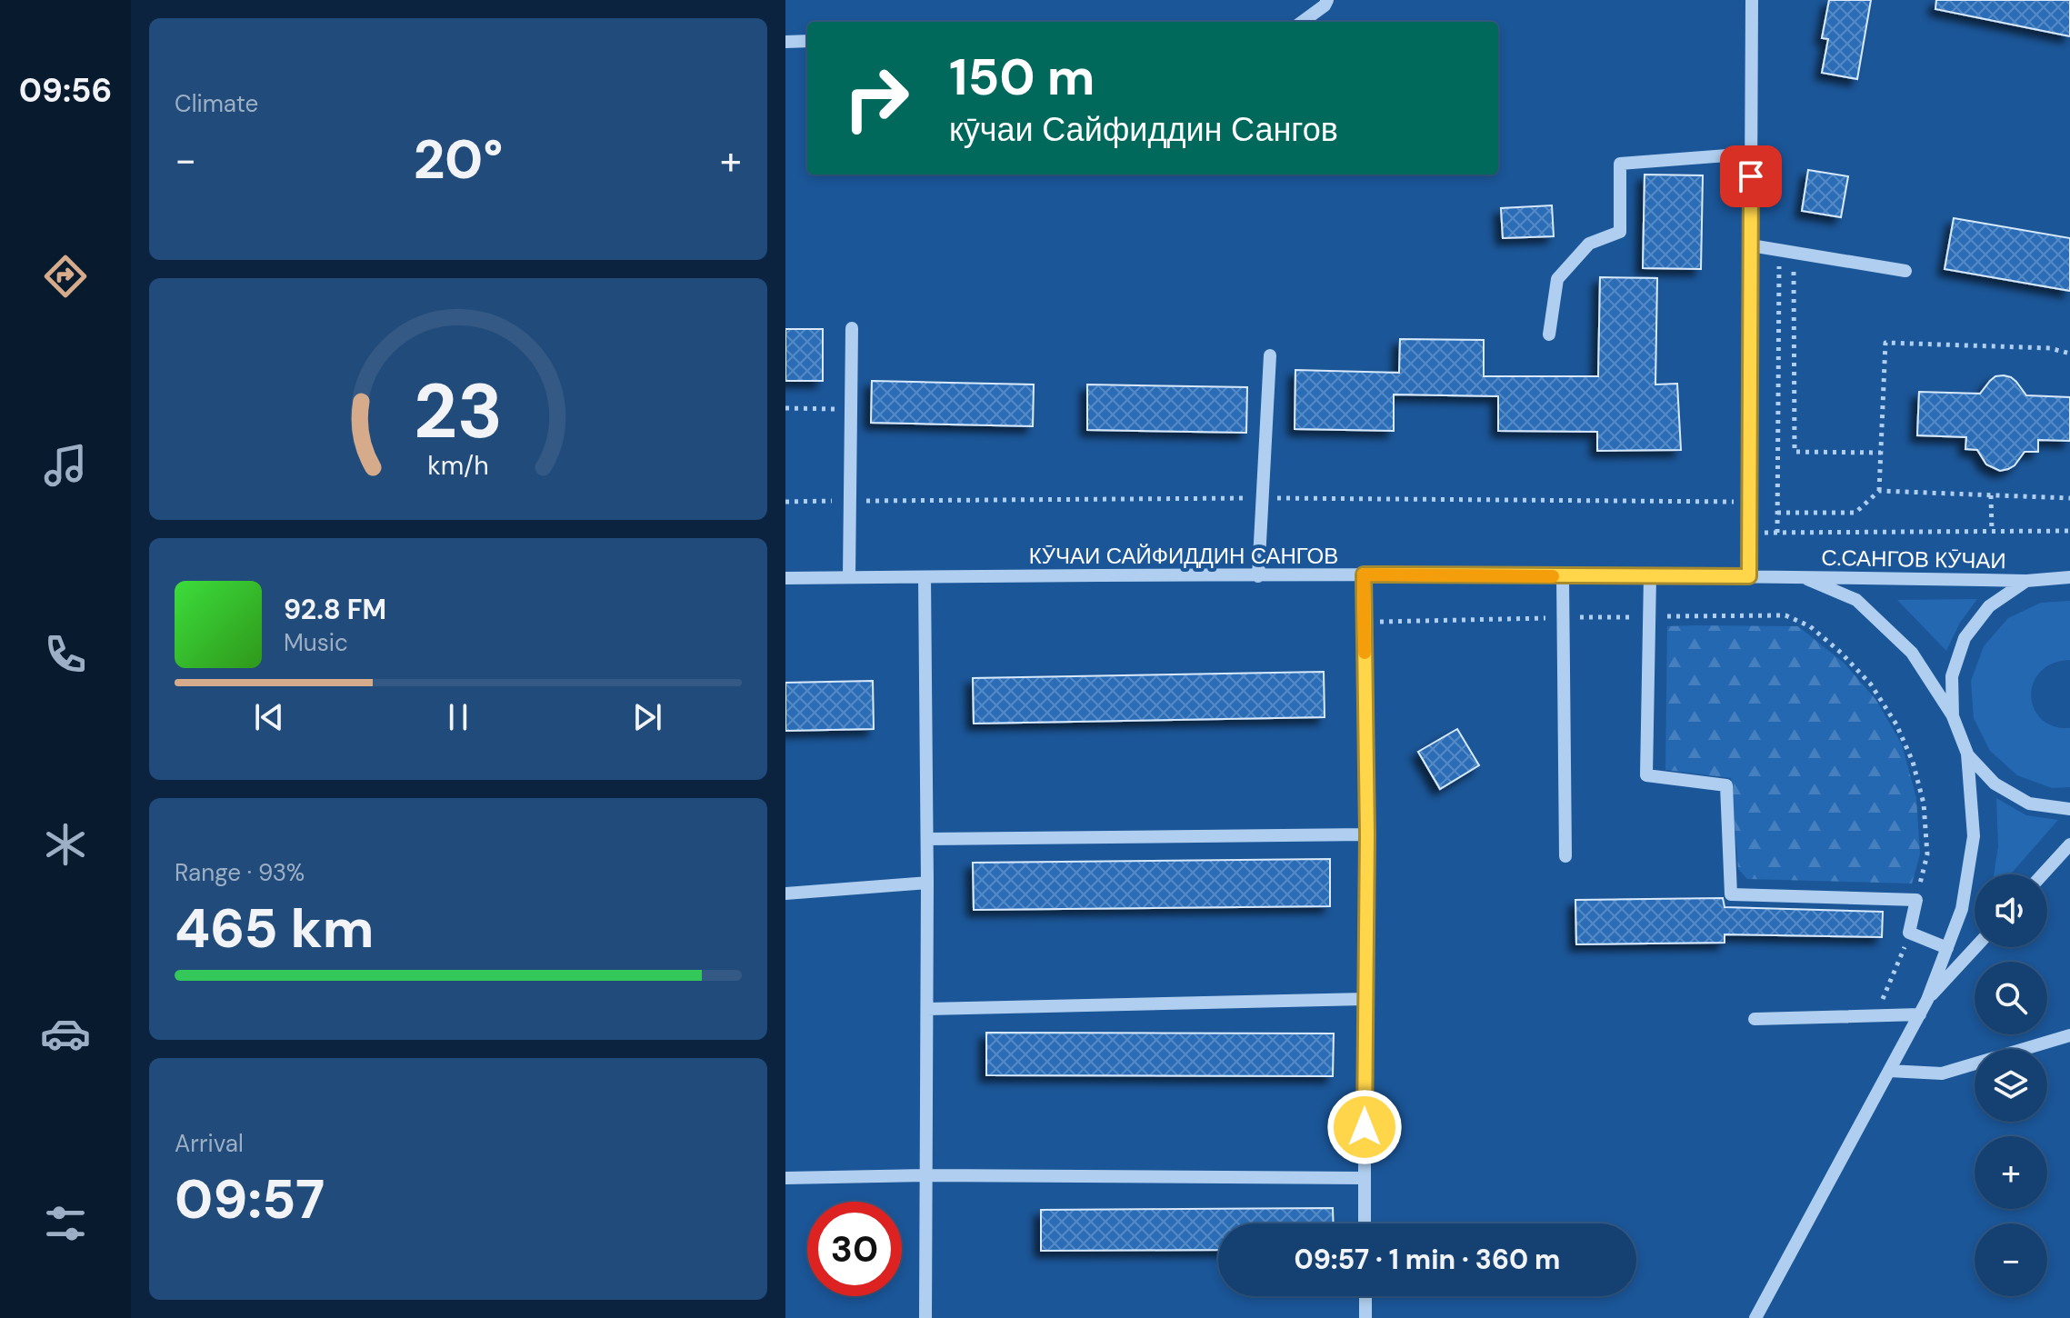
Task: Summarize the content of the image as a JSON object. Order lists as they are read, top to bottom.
{
  "streets": {
    "street": ["КӮЧАИ САЙФИДДИН САНГОВ", "С.САНГОВ КӮЧАИ"]
  },
  "crossings": [
    ["КӮЧАИ САЙФИДДИН САНГОВ", "С.САНГОВ КӮЧАИ"]
  ],
  "page": {
    "tabs": "09:56",
    "tile": [
      "Climate",
      ["Range · 93%", "465 km"],
      ["Arrival", "09:57"]
    ],
    "turn": ["150 m", "кӯчаи Сайфиддин Сангов"],
    "heat": ["−", "20°", "+"],
    "song": ["92.8 FM", "Music"],
    "map_buttons": ["+", "−"],
    "limit": "30",
    "trip": "09:57 · 1 min · 360 m",
    "gauge": ["23", "km/h"]
  }
}
